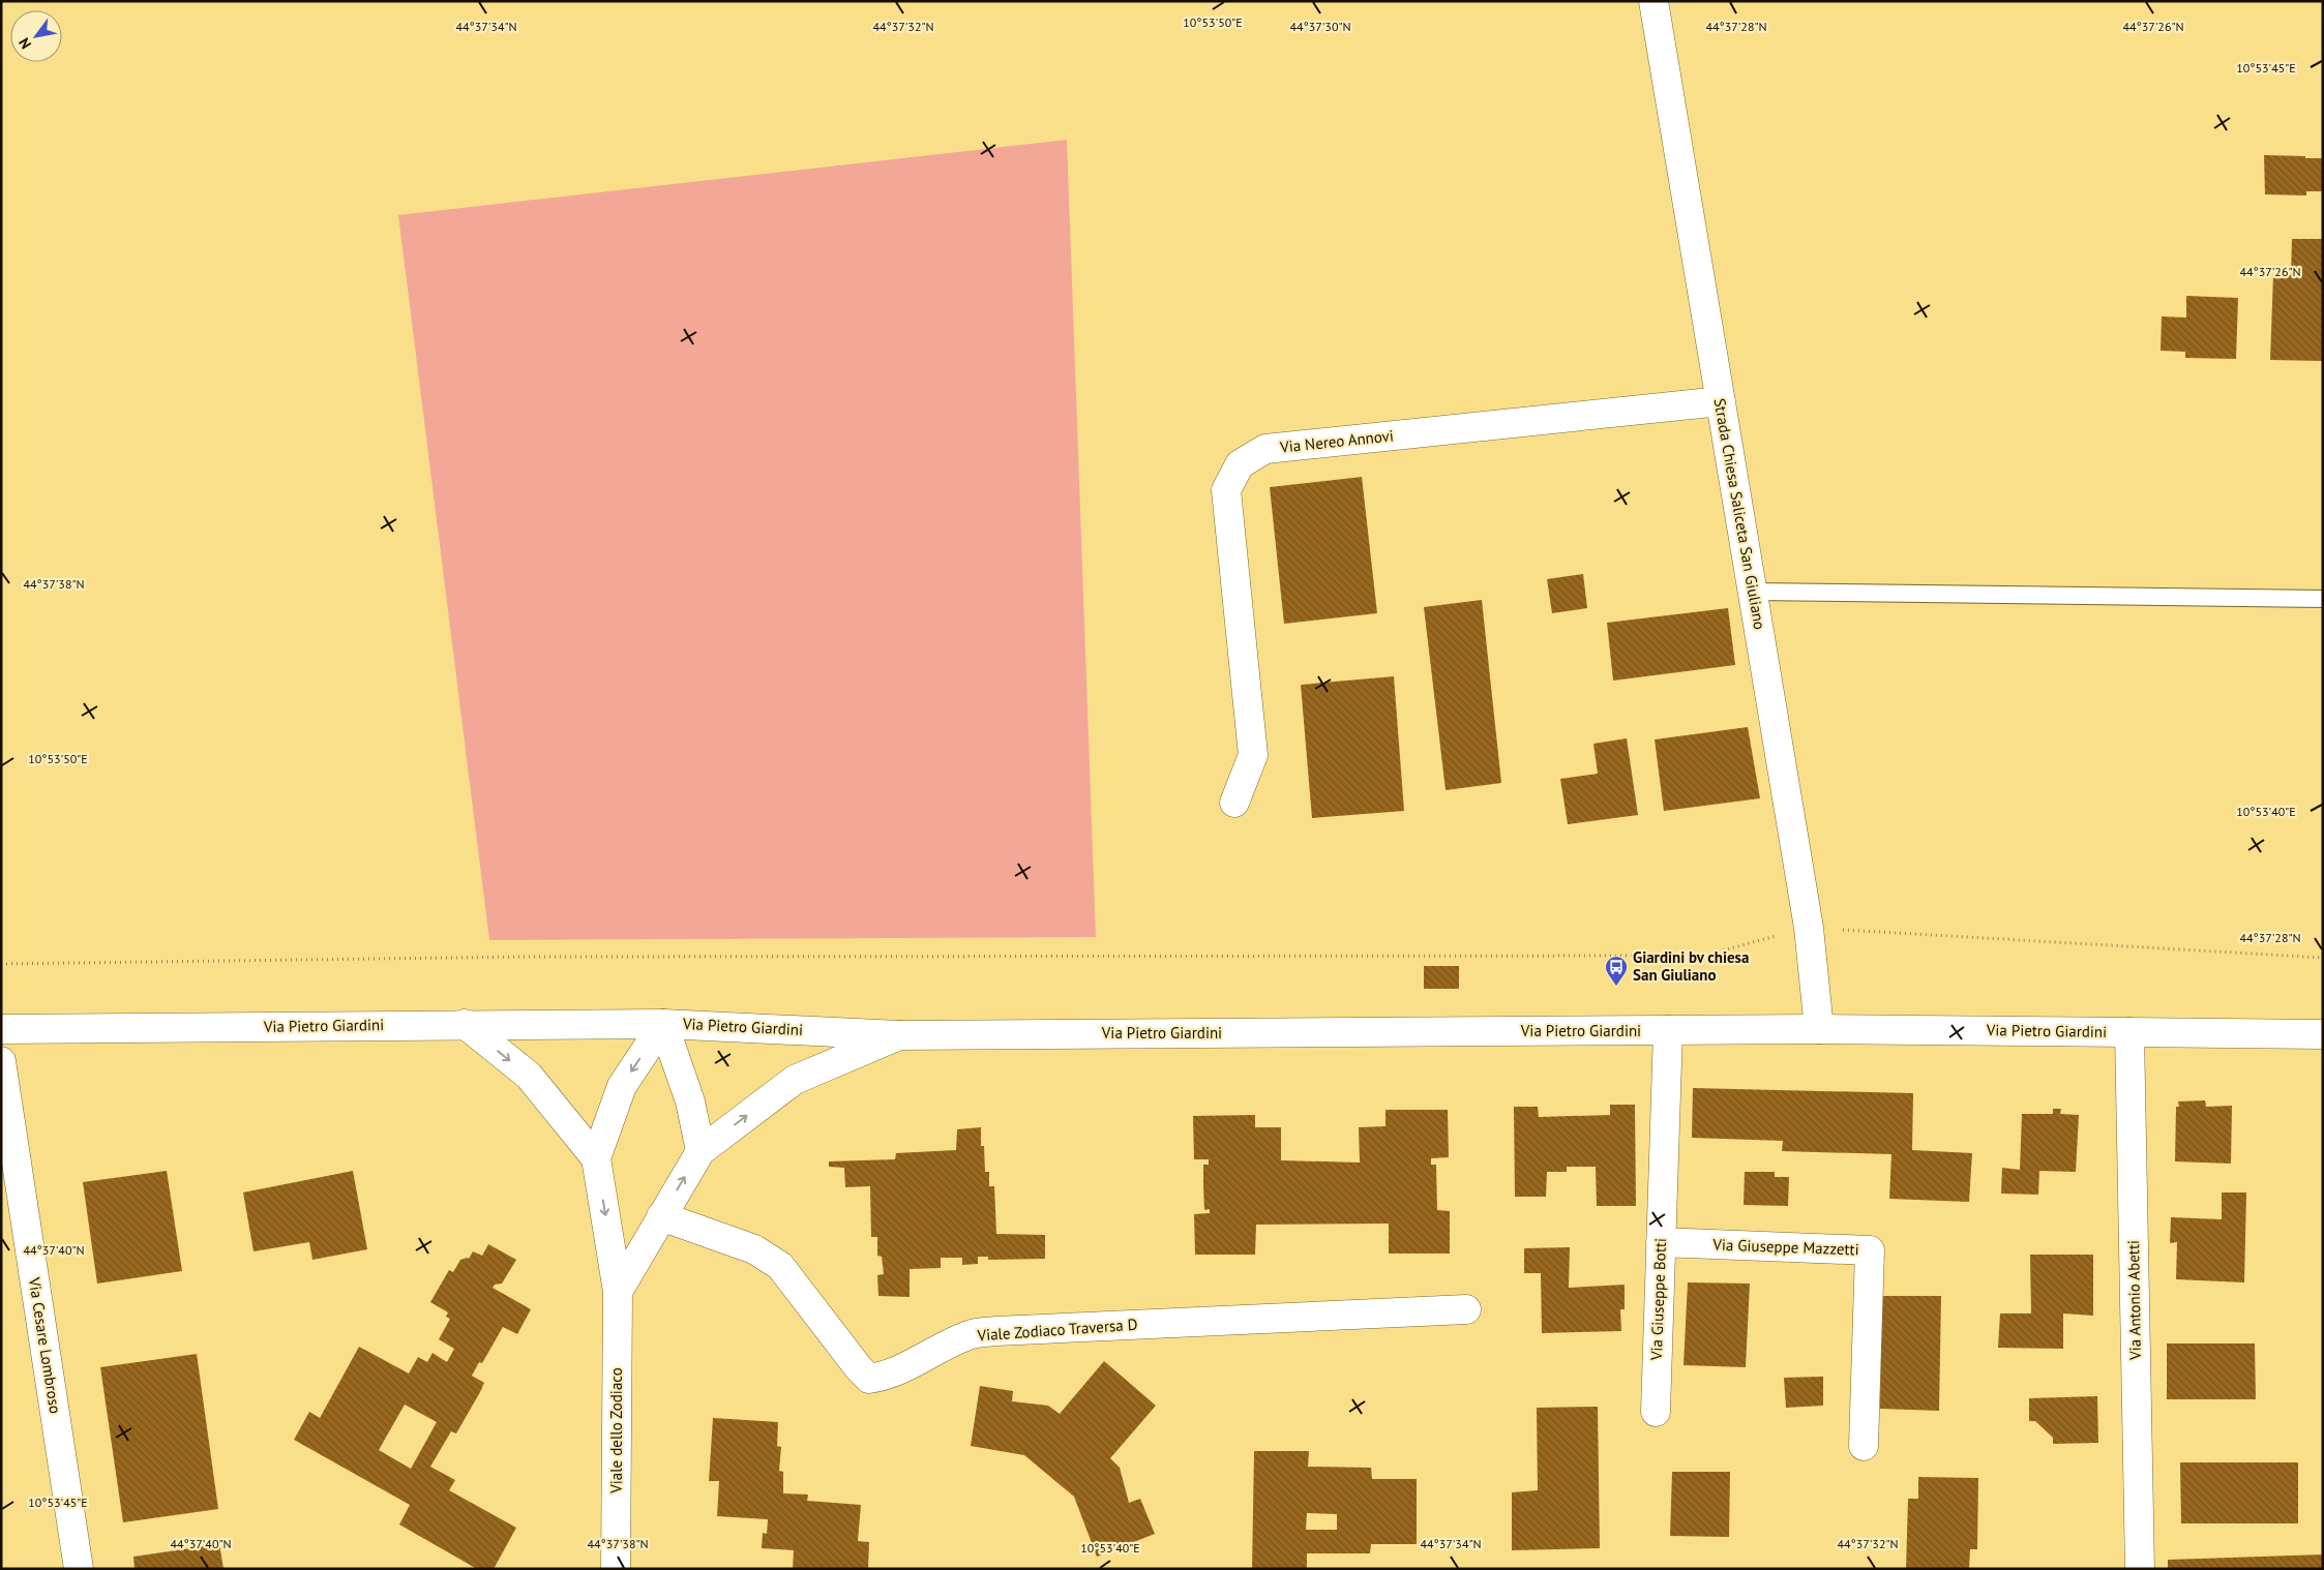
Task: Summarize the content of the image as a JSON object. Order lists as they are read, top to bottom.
{
  "streets": {
    "street": [
      "Via Nereo Annovi",
      "Strada Chiesa Saliceta San Giuliano",
      "Via Pietro Giardini",
      "Via Giuseppe Mazzetti",
      "Via Giuseppe Botti",
      "Via Antonio Abetti",
      "Viale Zodiaco Traversa D",
      "Via Cesare Lombroso",
      "Viale dello Zodiaco"
    ]
  },
  "crossings": [
    ["Via Nereo Annovi", "Strada Chiesa Saliceta San Giuliano"],
    ["Strada Chiesa Saliceta San Giuliano", "Via Pietro Giardini"],
    ["Via Pietro Giardini", "Via Giuseppe Botti"],
    ["Via Pietro Giardini", "Via Antonio Abetti"],
    ["Via Pietro Giardini", "Viale dello Zodiaco"],
    ["Via Giuseppe Mazzetti", "Via Giuseppe Botti"],
    ["Viale Zodiaco Traversa D", "Viale dello Zodiaco"]
  ],
  "places": {
    "bus stop": ["Giardini bv chiesa San Giuliano"]
  },
  "north": "bottom left",
  "coordinates": [
    "10°53'50\"E",
    "44°37'34\"N",
    "44°37'32\"N",
    "44°37'30\"N",
    "44°37'28\"N",
    "44°37'26\"N",
    "10°53'45\"E",
    "44°37'38\"N",
    "10°53'40\"E",
    "44°37'40\"N"
  ]
}
